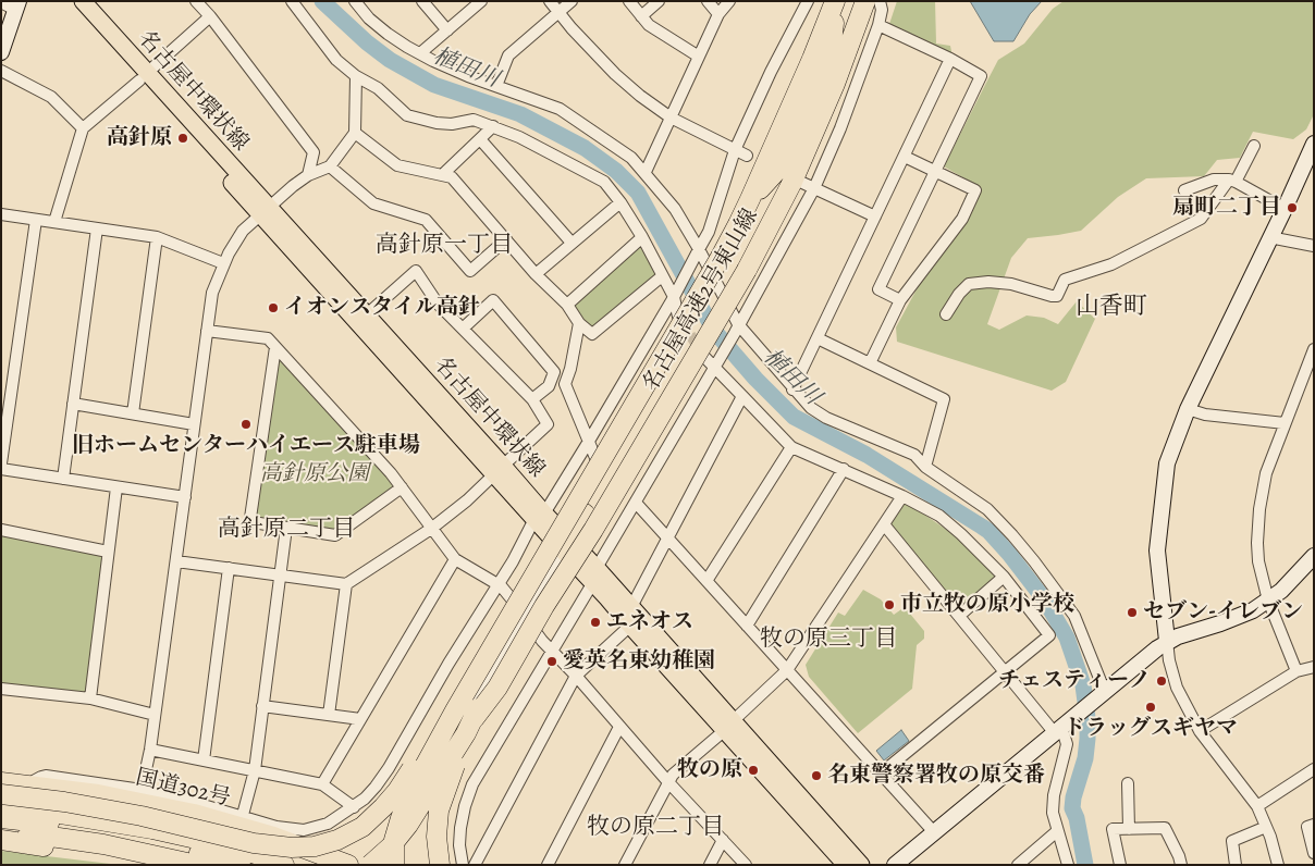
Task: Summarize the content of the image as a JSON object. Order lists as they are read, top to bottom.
{
  "streets": {
    "highway": ["名古屋高速2号東山線", "国道302号"],
    "main road": ["名古屋中環状線"]
  },
  "districts": [
    "高針原一丁目",
    "山香町",
    "高針原二丁目",
    "牧の原三丁目",
    "牧の原二丁目"
  ],
  "water": ["植田川"],
  "parks": ["高針原公園"],
  "places": [
    "高針原",
    "扇町二丁目",
    "イオンスタイル高針",
    "旧ホームセンターハイエース駐車場",
    "市立牧の原小学校",
    "セブン-イレブン",
    "エネオス",
    "愛英名東幼稚園",
    "チェスティーノ",
    "ドラッグスギヤマ",
    "牧の原",
    "名東警察署牧の原交番"
  ]
}
